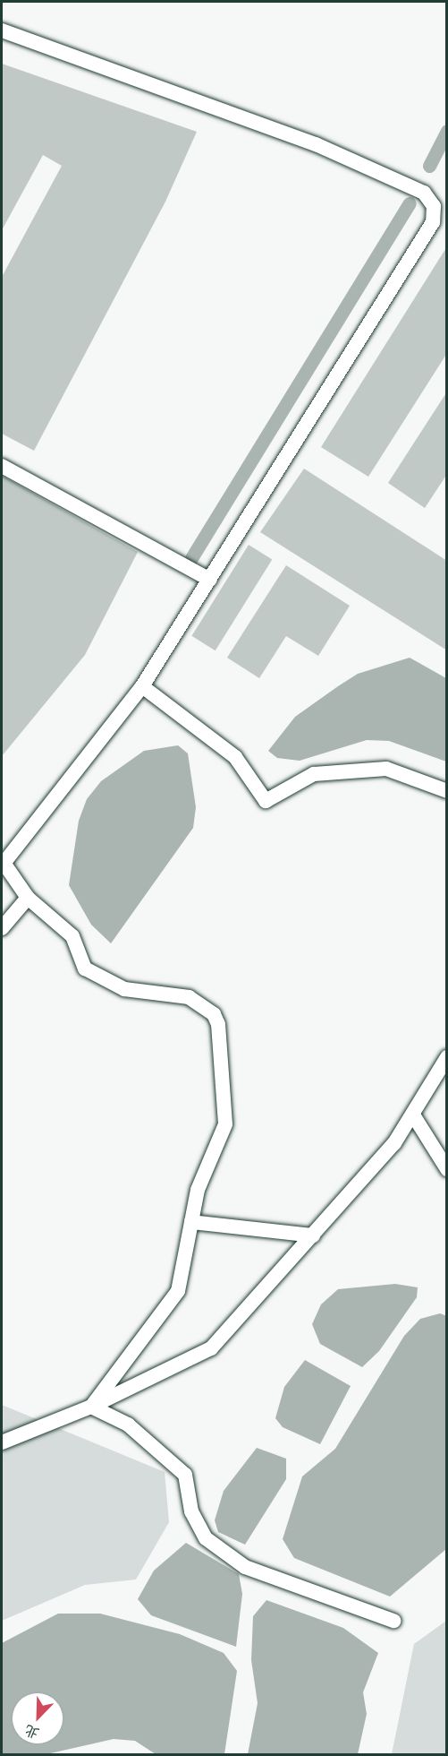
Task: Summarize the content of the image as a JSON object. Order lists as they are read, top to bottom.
{
  "north": "bottom left"
}
